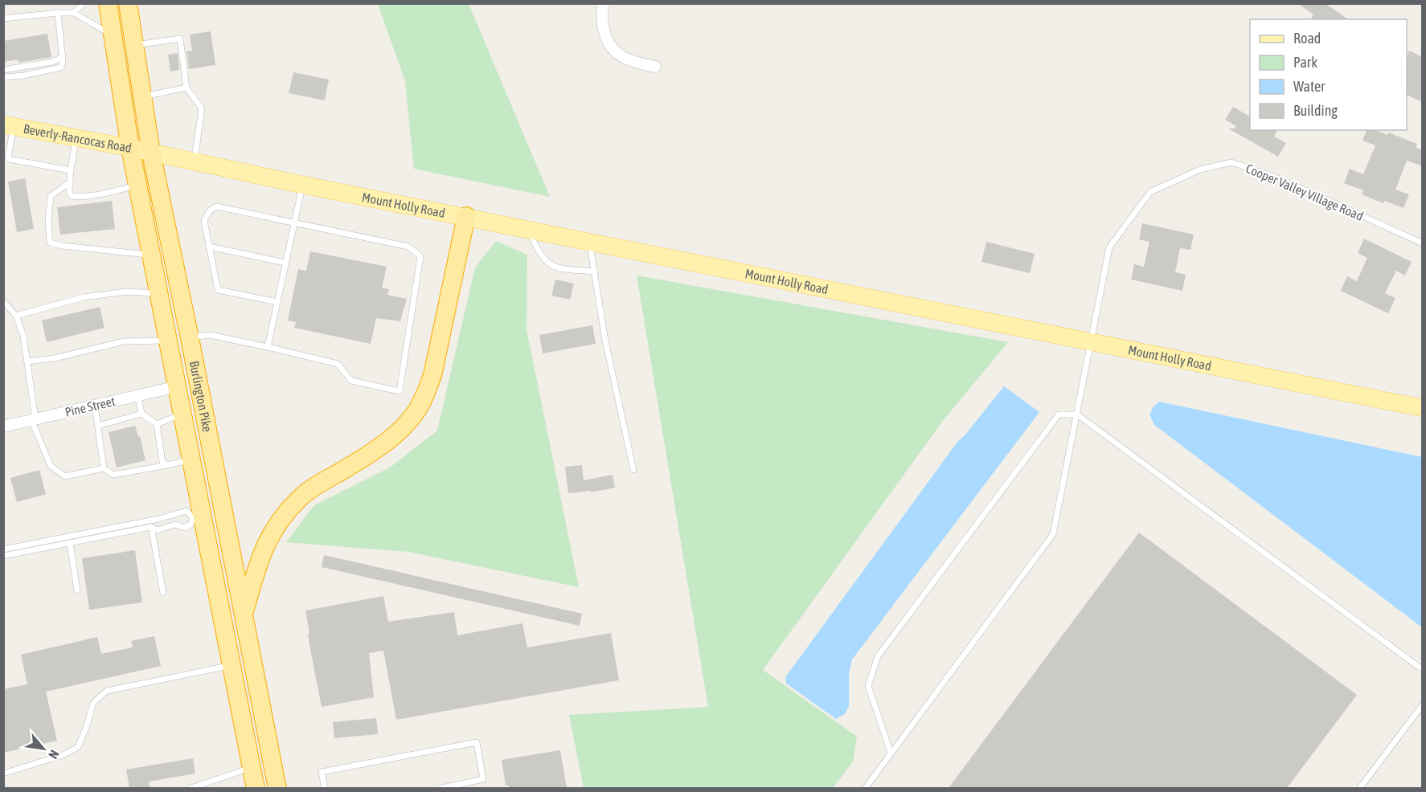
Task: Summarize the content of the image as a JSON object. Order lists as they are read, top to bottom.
{
  "streets": {
    "highway": ["Burlington Pike"],
    "main road": ["Beverly-Rancocas Road", "Mount Holly Road"],
    "street": ["Pine Street"],
    "lane": ["Cooper Valley Village Road"]
  },
  "crossings": [
    ["Beverly-Rancocas Road", "Mount Holly Road"],
    ["Beverly-Rancocas Road", "Burlington Pike"],
    ["Cooper Valley Village Road", "Mount Holly Road"],
    ["Mount Holly Road", "Burlington Pike"],
    ["Burlington Pike", "Pine Street"]
  ],
  "legend": [
    "Road",
    "Park",
    "Water",
    "Building"
  ],
  "north": "bottom right"
}
